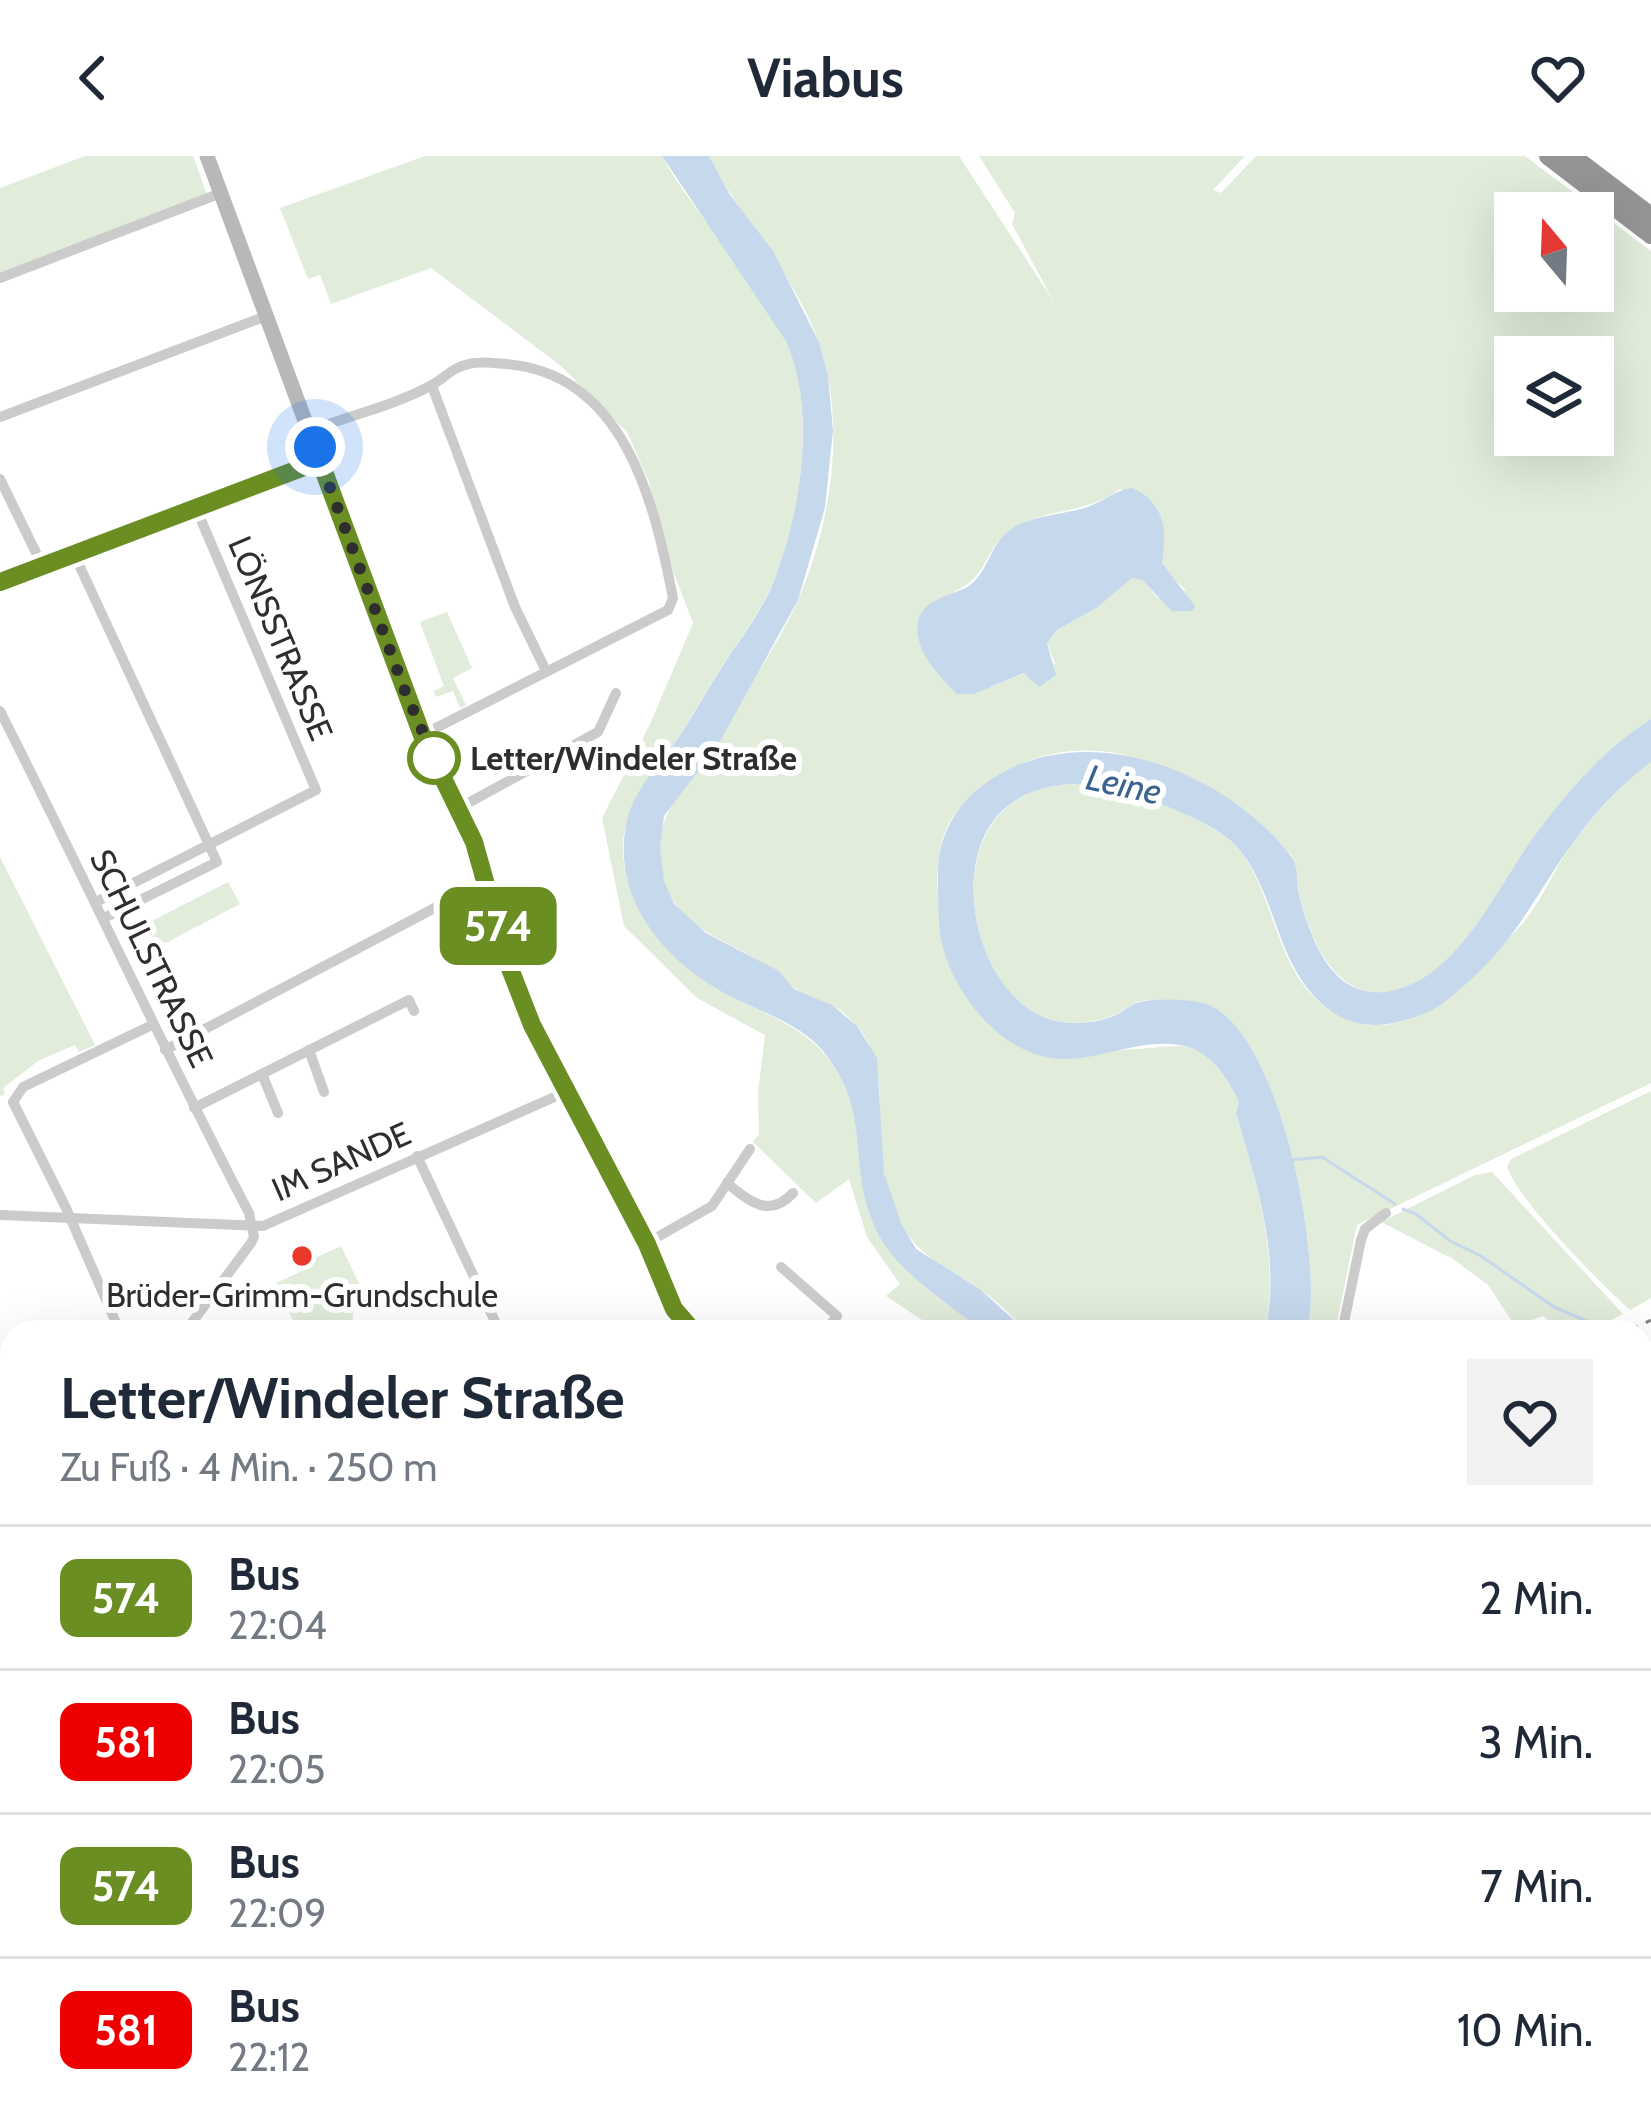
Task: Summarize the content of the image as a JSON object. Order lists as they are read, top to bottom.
{
  "streets": {
    "street": ["LÖNSSTRASSE", "SCHULSTRASSE", "IM SANDE"]
  },
  "crossings": [
    ["SCHULSTRASSE", "IM SANDE"]
  ],
  "water": ["Leine"],
  "places": ["Letter/Windeler Straße", "Brüder-Grimm-Grundschule"],
  "lines": ["bus line 574"],
  "north": "top",
  "page": {
    "header": "Viabus",
    "on_map": "574",
    "heading": ["Letter/Windeler Straße", "Zu Fuß · 4 Min. · 250 m"],
    "list": [
      {
        "mark": "574",
        "name": "Bus",
        "note": "22:04",
        "value": "2 Min."
      },
      {
        "mark": "581",
        "name": "Bus",
        "note": "22:05",
        "value": "3 Min."
      },
      {
        "mark": "574",
        "name": "Bus",
        "note": "22:09",
        "value": "7 Min."
      },
      {
        "mark": "581",
        "name": "Bus",
        "note": "22:12",
        "value": "10 Min."
      }
    ]
  }
}
